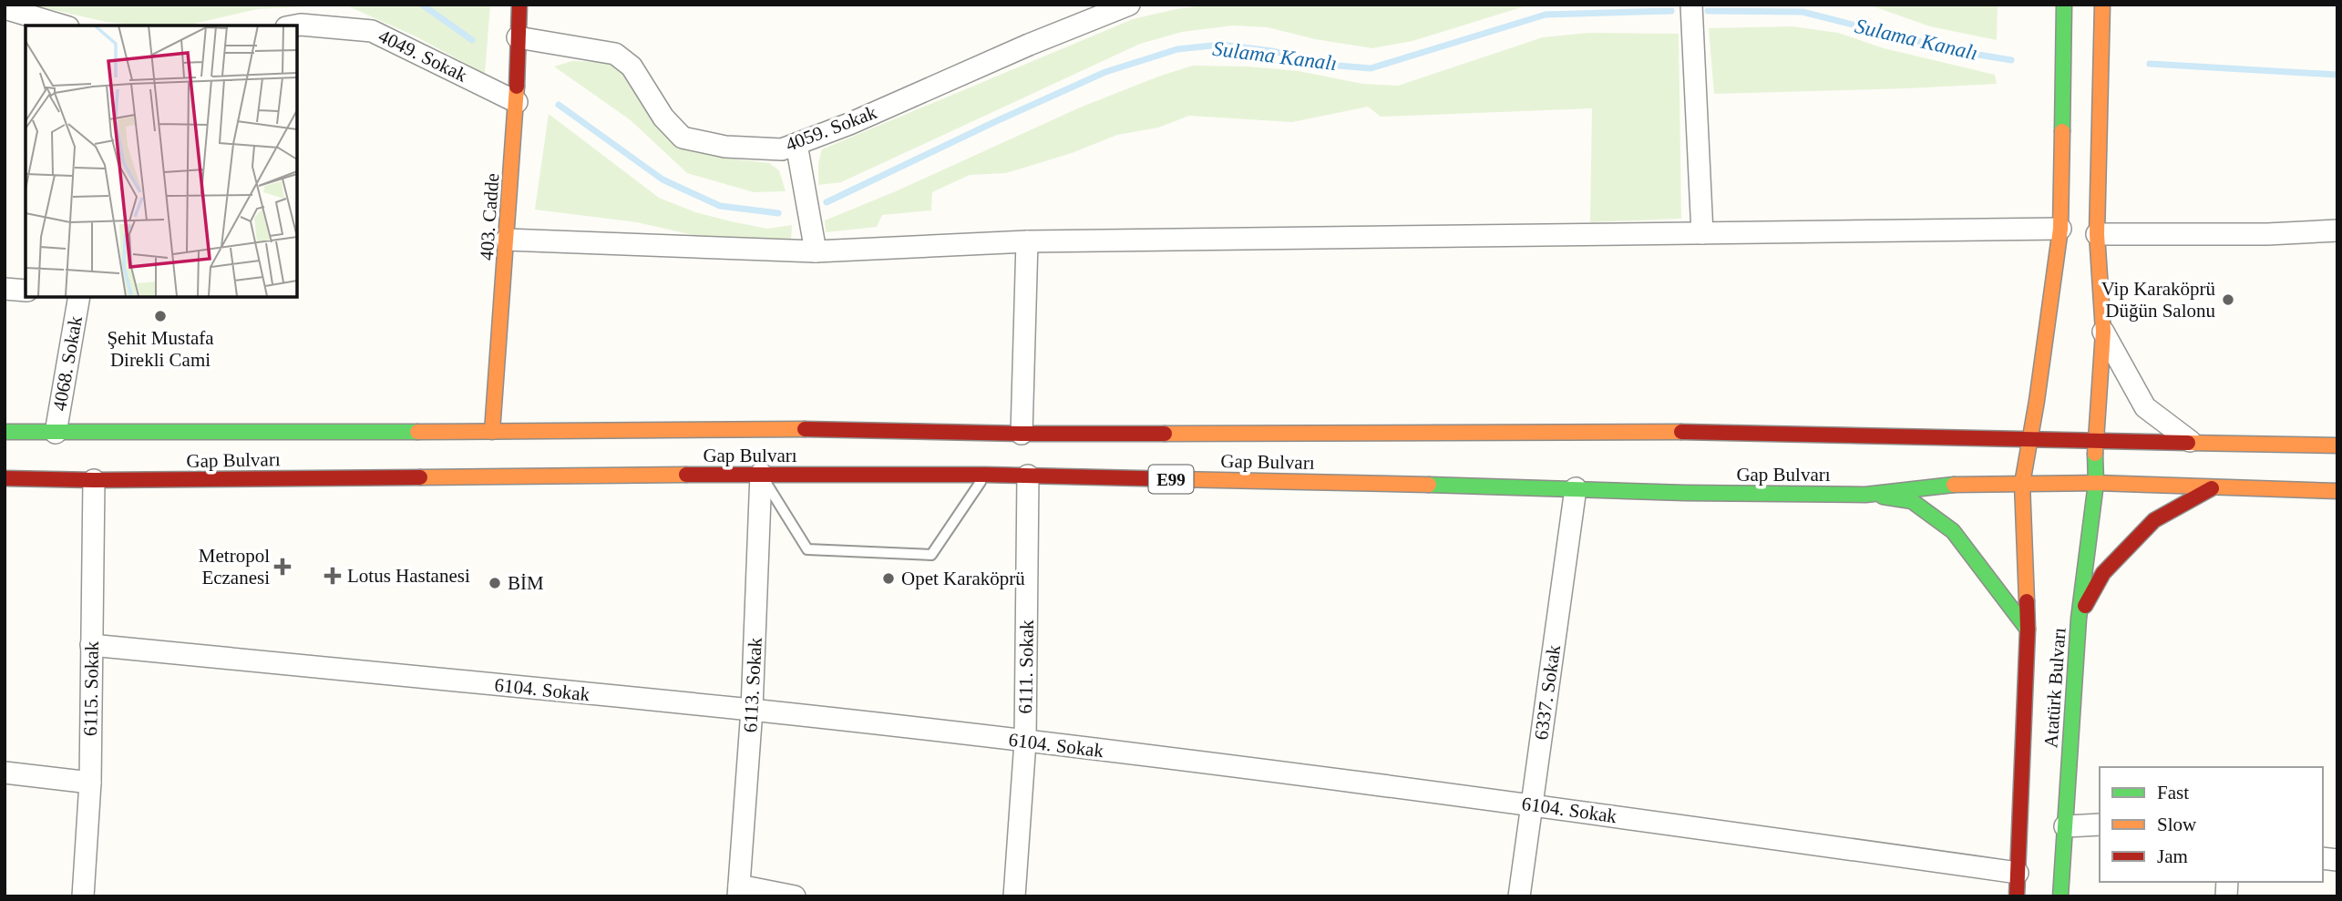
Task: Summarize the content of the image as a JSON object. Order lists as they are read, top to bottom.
{
  "streets": {
    "main road": [
      "403. Cadde",
      "Gap Bulvarı",
      "E99",
      "Atatürk Bulvarı"
    ],
    "street": [
      "4049. Sokak",
      "4059. Sokak",
      "4068. Sokak",
      "6111. Sokak",
      "6113. Sokak",
      "6115. Sokak",
      "6104. Sokak",
      "6337. Sokak"
    ]
  },
  "crossings": [
    ["4049. Sokak", "403. Cadde"],
    ["4059. Sokak", "403. Cadde"],
    ["403. Cadde", "Gap Bulvarı"],
    ["4068. Sokak", "Gap Bulvarı"],
    ["Gap Bulvarı", "6111. Sokak"],
    ["Gap Bulvarı", "6113. Sokak"],
    ["Gap Bulvarı", "Atatürk Bulvarı"],
    ["Gap Bulvarı", "6115. Sokak"],
    ["Gap Bulvarı", "6337. Sokak"],
    ["6111. Sokak", "6104. Sokak"],
    ["6113. Sokak", "6104. Sokak"],
    ["Atatürk Bulvarı", "6104. Sokak"],
    ["6115. Sokak", "6104. Sokak"],
    ["6104. Sokak", "6337. Sokak"]
  ],
  "water": ["Sulama Kanalı"],
  "places": {
    "other": [
      "Vip Karaköprü Düğün Salonu",
      "Şehit Mustafa Direkli Cami",
      "Opet Karaköprü",
      "BİM"
    ],
    "health": ["Metropol Eczanesi", "Lotus Hastanesi"]
  },
  "legend": ["Fast", "Slow", "Jam"]
}
